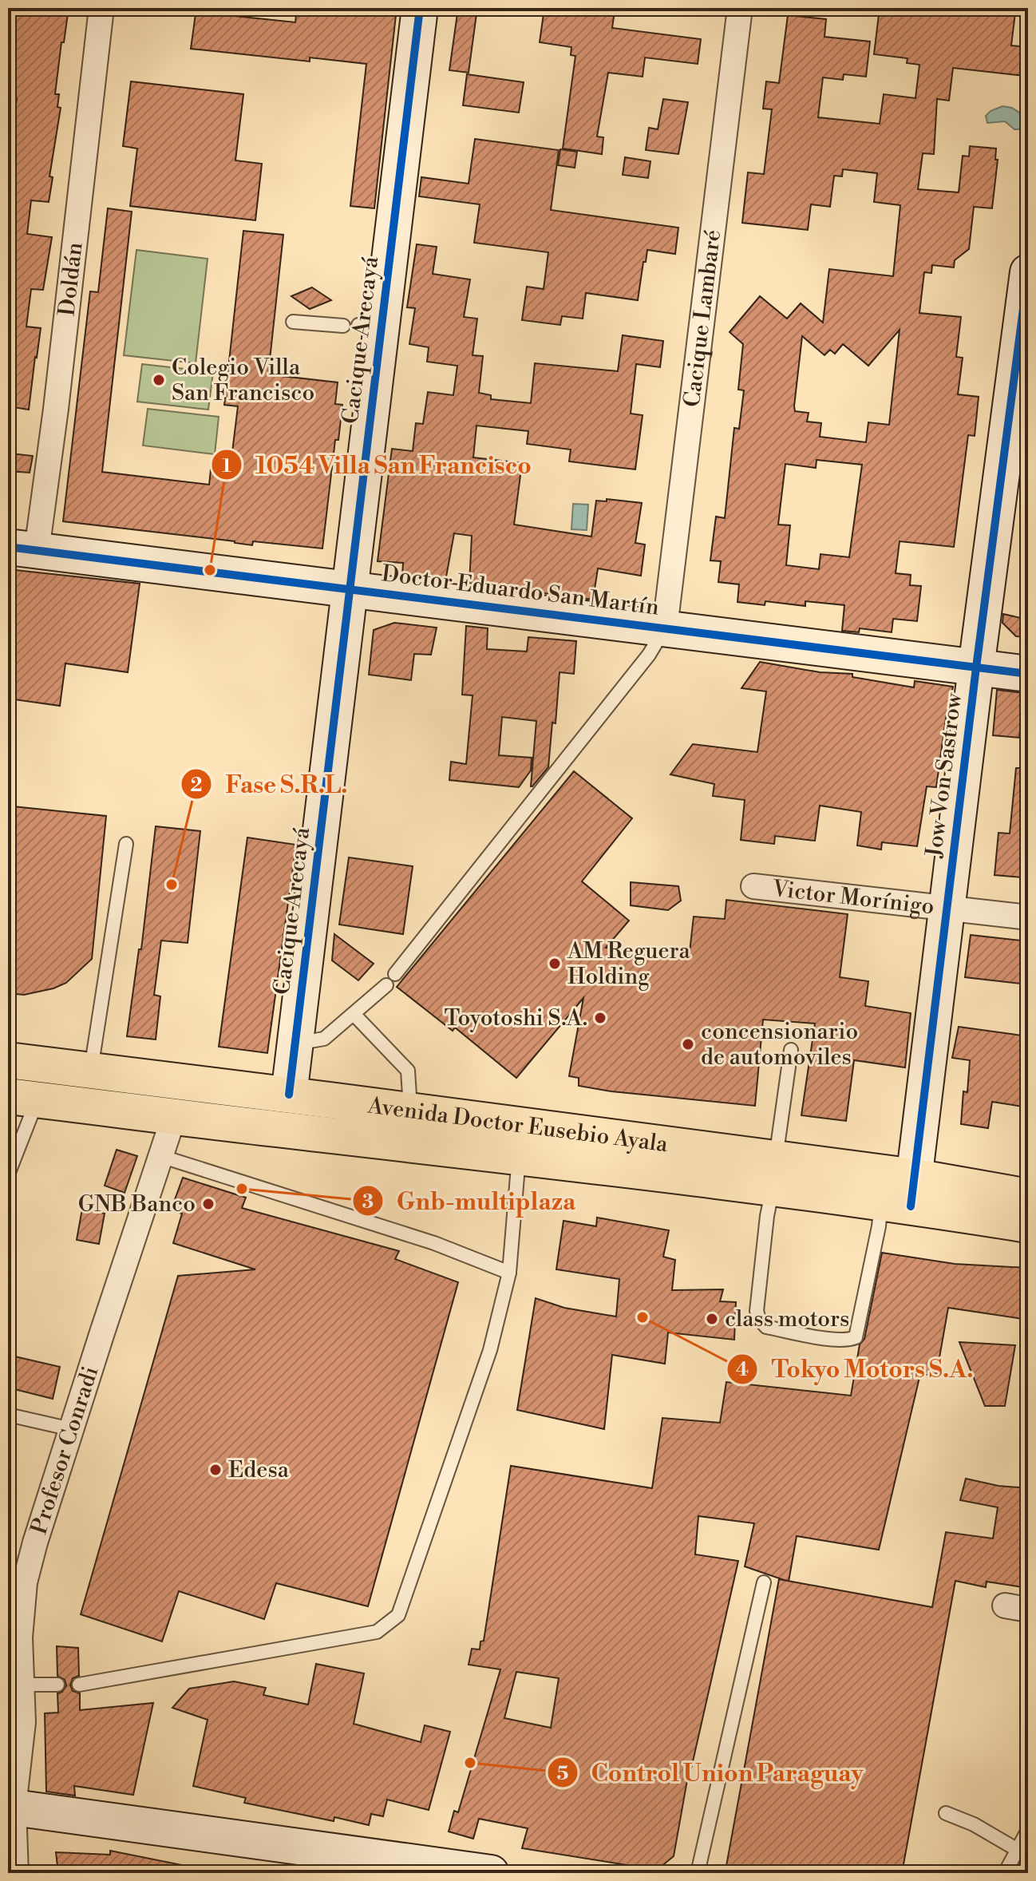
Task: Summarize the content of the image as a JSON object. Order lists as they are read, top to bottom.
{
  "streets": {
    "highway": ["Avenida Doctor Eusebio Ayala"],
    "street": [
      "Doldán",
      "Cacique Lambaré",
      "Cacique Arecayá",
      "Doctor Eduardo San Martín",
      "Jow Von Sastrow",
      "Victor Morínigo",
      "Profesor Conradi"
    ]
  },
  "crossings": [
    ["Doldán", "Doctor Eduardo San Martín"],
    ["Cacique Lambaré", "Doctor Eduardo San Martín"],
    ["Cacique Arecayá", "Doctor Eduardo San Martín"],
    ["Cacique Arecayá", "Avenida Doctor Eusebio Ayala"],
    ["Doctor Eduardo San Martín", "Jow Von Sastrow"],
    ["Jow Von Sastrow", "Victor Morínigo"],
    ["Jow Von Sastrow", "Avenida Doctor Eusebio Ayala"],
    ["Avenida Doctor Eusebio Ayala", "Profesor Conradi"]
  ],
  "places": [
    "Colegio Villa San Francisco",
    "1054 Villa San Francisco",
    "Fase S.R.L.",
    "AM Reguera Holding",
    "Toyotoshi S.A.",
    "concensionario de automoviles",
    "Gnb-multiplaza",
    "GNB Banco",
    "Tokyo Motors S.A.",
    "class motors",
    "Edesa",
    "Control Union Paraguay"
  ]
}
